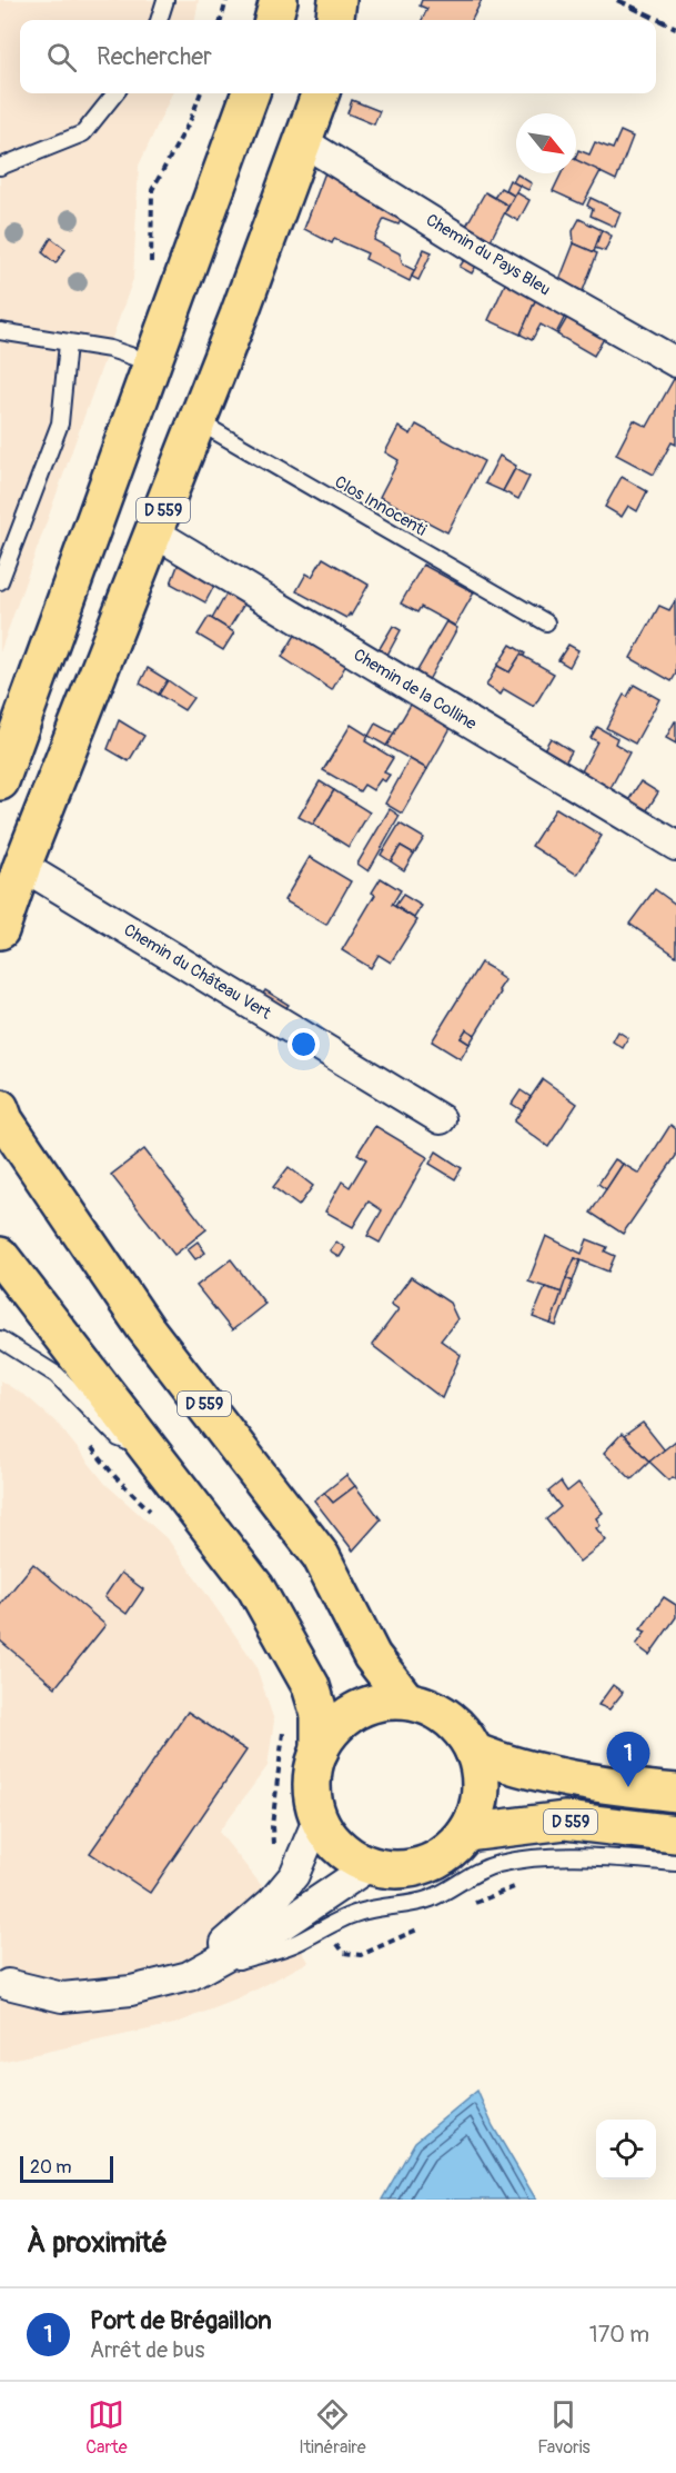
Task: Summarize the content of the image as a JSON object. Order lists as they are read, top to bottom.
{
  "streets": {
    "main road": ["D 559"],
    "street": ["Chemin du Pays Bleu", "Chemin de la Colline", "Chemin du Château Vert"],
    "lane": ["Clos Innocenti"]
  },
  "crossings": [
    ["Chemin du Pays Bleu", "D 559"],
    ["Clos Innocenti", "D 559"],
    ["D 559", "Chemin de la Colline"],
    ["D 559", "Chemin du Château Vert"]
  ],
  "scale_bar": "20 m",
  "north": "bottom right",
  "page": {
    "search": "Rechercher",
    "pins": "1",
    "scale": "20 m",
    "heading": "À proximité",
    "list": [
      {
        "mark": "1",
        "name": "Port de Brégaillon",
        "note": "Arrêt de bus",
        "value": "170 m"
      }
    ],
    "nav": ["Carte", "Itinéraire", "Favoris"]
  }
}
